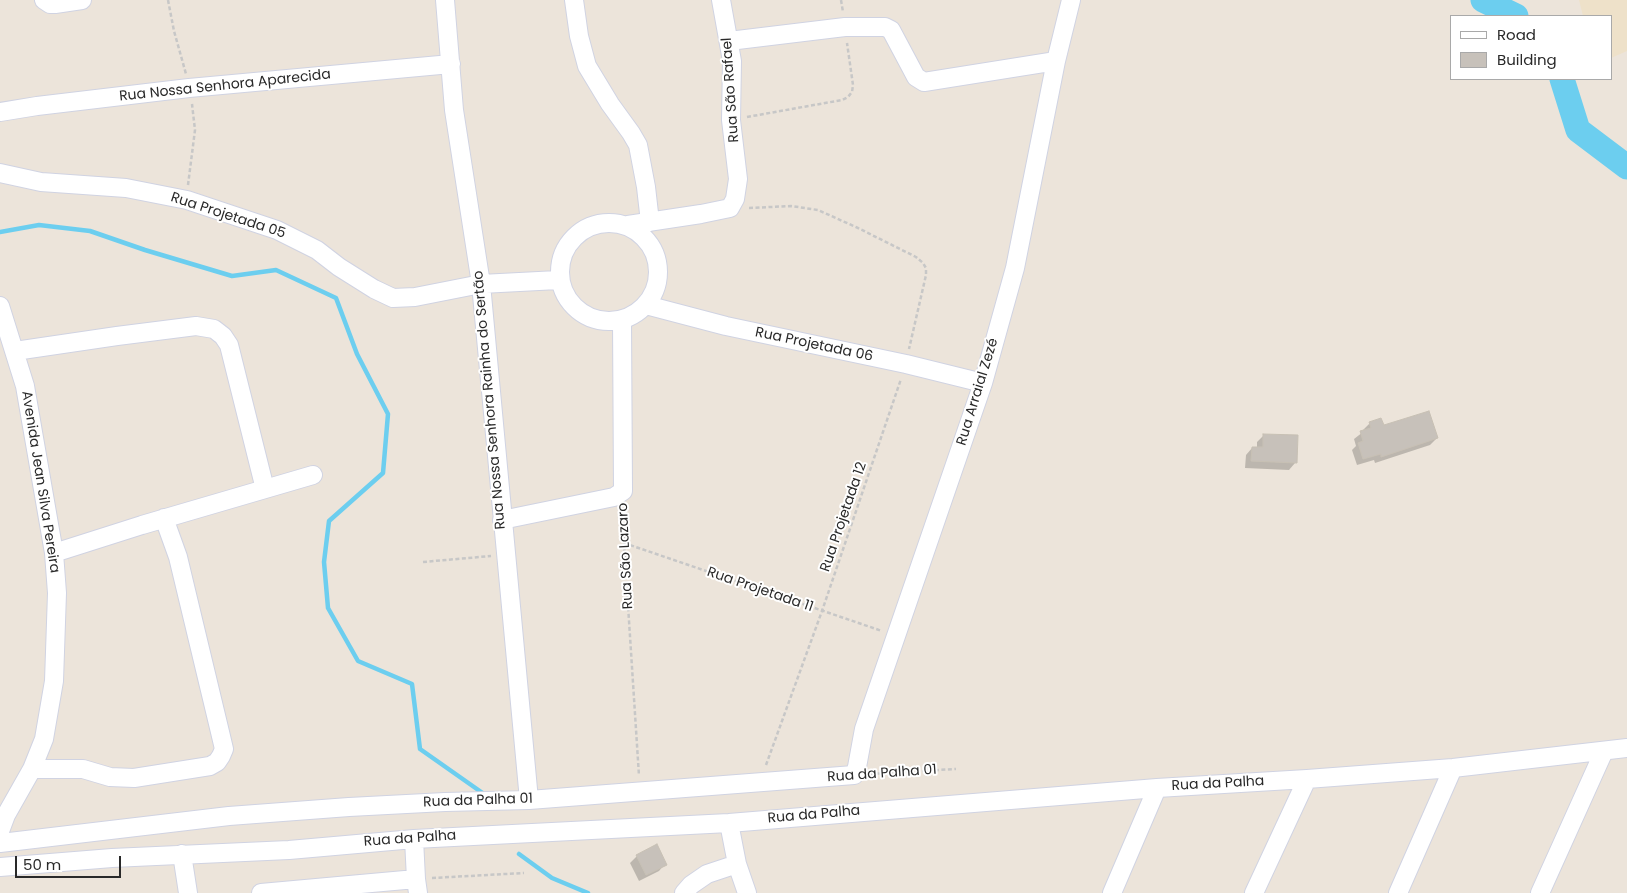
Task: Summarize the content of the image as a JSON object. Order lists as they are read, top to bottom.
{
  "streets": {
    "street": [
      "Rua Nossa Senhora Aparecida",
      "Rua São Rafael",
      "Rua Projetada 05",
      "Rua Projetada 06",
      "Rua Arraial Zezé",
      "Rua Nossa Senhora Rainha do Sertão",
      "Avenida Jean Silva Pereira",
      "Rua São Lazaro",
      "Rua da Palha 01",
      "Rua da Palha"
    ],
    "path": ["Rua Projetada 12", "Rua Projetada 11"]
  },
  "crossings": [
    ["Rua Nossa Senhora Aparecida", "Rua Nossa Senhora Rainha do Sertão"],
    ["Rua São Rafael", "Rua Projetada 12"],
    ["Rua Projetada 05", "Rua Projetada 06"],
    ["Rua Projetada 05", "Rua Nossa Senhora Rainha do Sertão"],
    ["Rua Projetada 05", "Rua São Lazaro"],
    ["Rua Projetada 06", "Rua Arraial Zezé"],
    ["Rua Projetada 06", "Rua Projetada 12"],
    ["Rua Projetada 06", "Rua São Lazaro"],
    ["Rua Arraial Zezé", "Rua Projetada 11"],
    ["Rua Arraial Zezé", "Rua da Palha 01"],
    ["Rua Nossa Senhora Rainha do Sertão", "Rua da Palha 01"],
    ["Rua Projetada 12", "Rua Projetada 11"],
    ["Rua Projetada 12", "Rua da Palha 01"],
    ["Rua São Lazaro", "Rua Projetada 11"],
    ["Rua São Lazaro", "Rua da Palha 01"]
  ],
  "legend": ["Road", "Building"],
  "scale_bar": "50 m"
}
